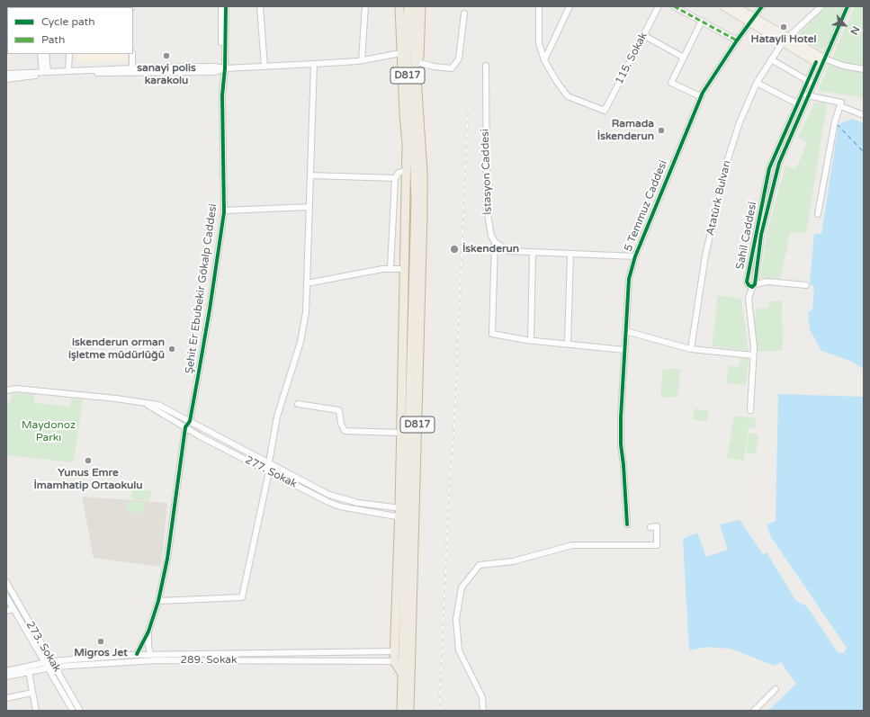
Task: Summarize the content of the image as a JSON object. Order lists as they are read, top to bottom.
{
  "streets": {
    "highway": ["D817"],
    "street": [
      "115. Sokak",
      "İstasyon Caddesi",
      "Atatürk Bulvarı",
      "5 Temmuz Caddesi",
      "Sahil Caddesi",
      "Şehit Er Ebubekir Gökalp Caddesi",
      "277. Sokak",
      "273. Sokak",
      "289. Sokak"
    ]
  },
  "crossings": [
    ["D817", "277. Sokak"],
    ["D817", "289. Sokak"],
    ["Şehit Er Ebubekir Gökalp Caddesi", "277. Sokak"],
    ["273. Sokak", "289. Sokak"]
  ],
  "parks": ["Maydonoz Parkı"],
  "places": [
    "Hatayli Hotel",
    "sanayi polis karakolu",
    "Ramada İskenderun",
    "İskenderun",
    "iskenderun orman işletme müdürlüğü",
    "Yunus Emre İmamhatip Ortaokulu",
    "Migros Jet"
  ],
  "legend": ["Cycle path", "Path"],
  "north": "bottom right"
}
